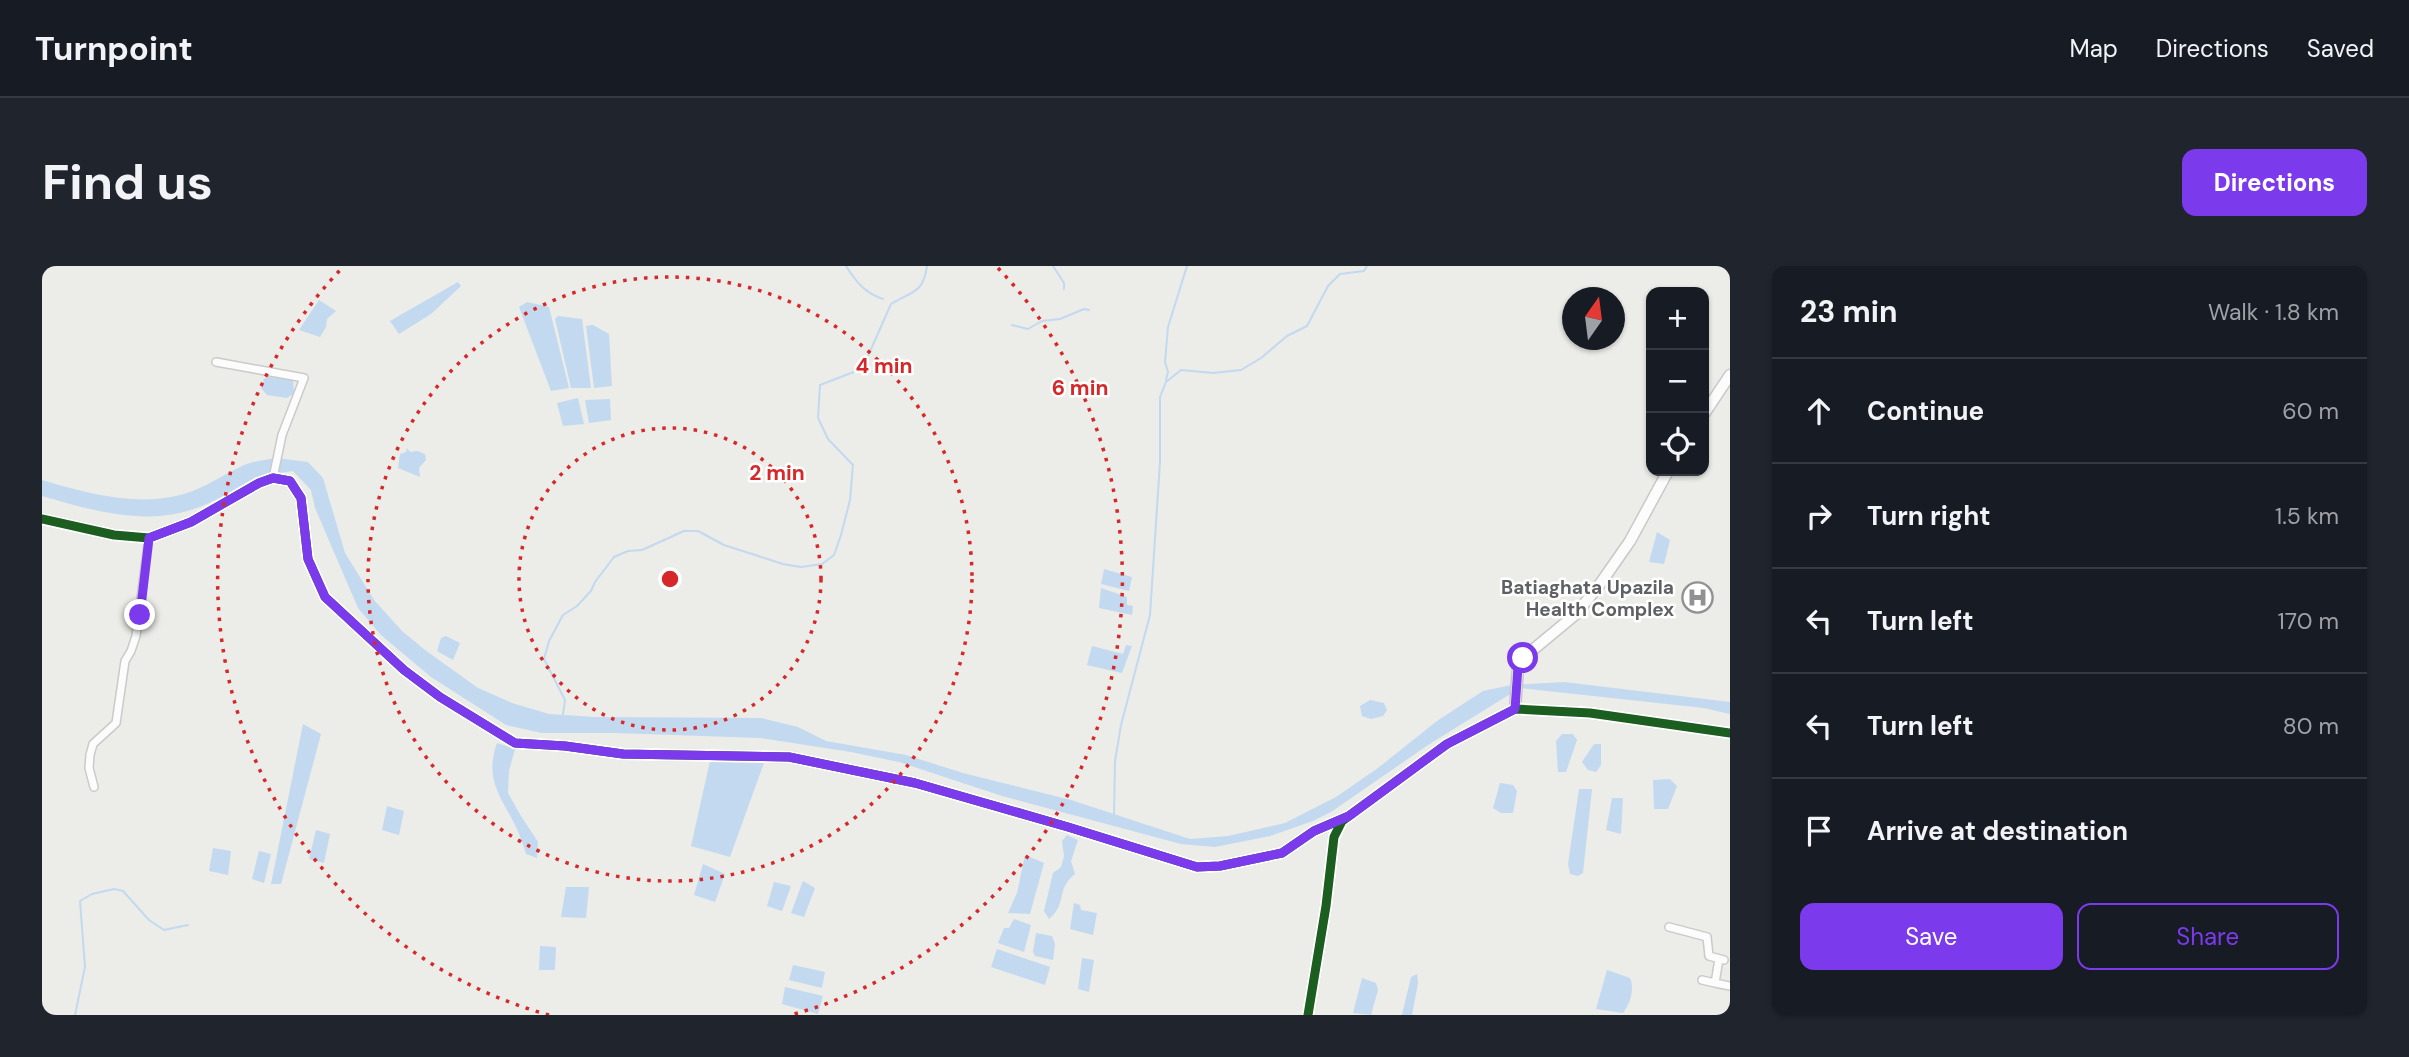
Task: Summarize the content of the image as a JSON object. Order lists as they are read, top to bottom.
{
  "places": {
    "hospital": ["Batiaghata Upazila Health Complex"]
  },
  "north": "top",
  "page": {
    "header": "Turnpoint",
    "nav": ["Map", "Directions", "Saved"],
    "buttons": [
      "Directions",
      ["Save", "Share"]
    ],
    "title": "Find us",
    "heading": ["23 min", "Walk · 1.8 km"],
    "map_buttons": ["+", "−"],
    "list": [
      ["Continue", "60 m"],
      ["Turn right", "1.5 km"],
      ["Turn left", "170 m"],
      ["Turn left", "80 m"],
      "Arrive at destination"
    ]
  },
  "rings": ["4 min", "6 min", "2 min"]
}
